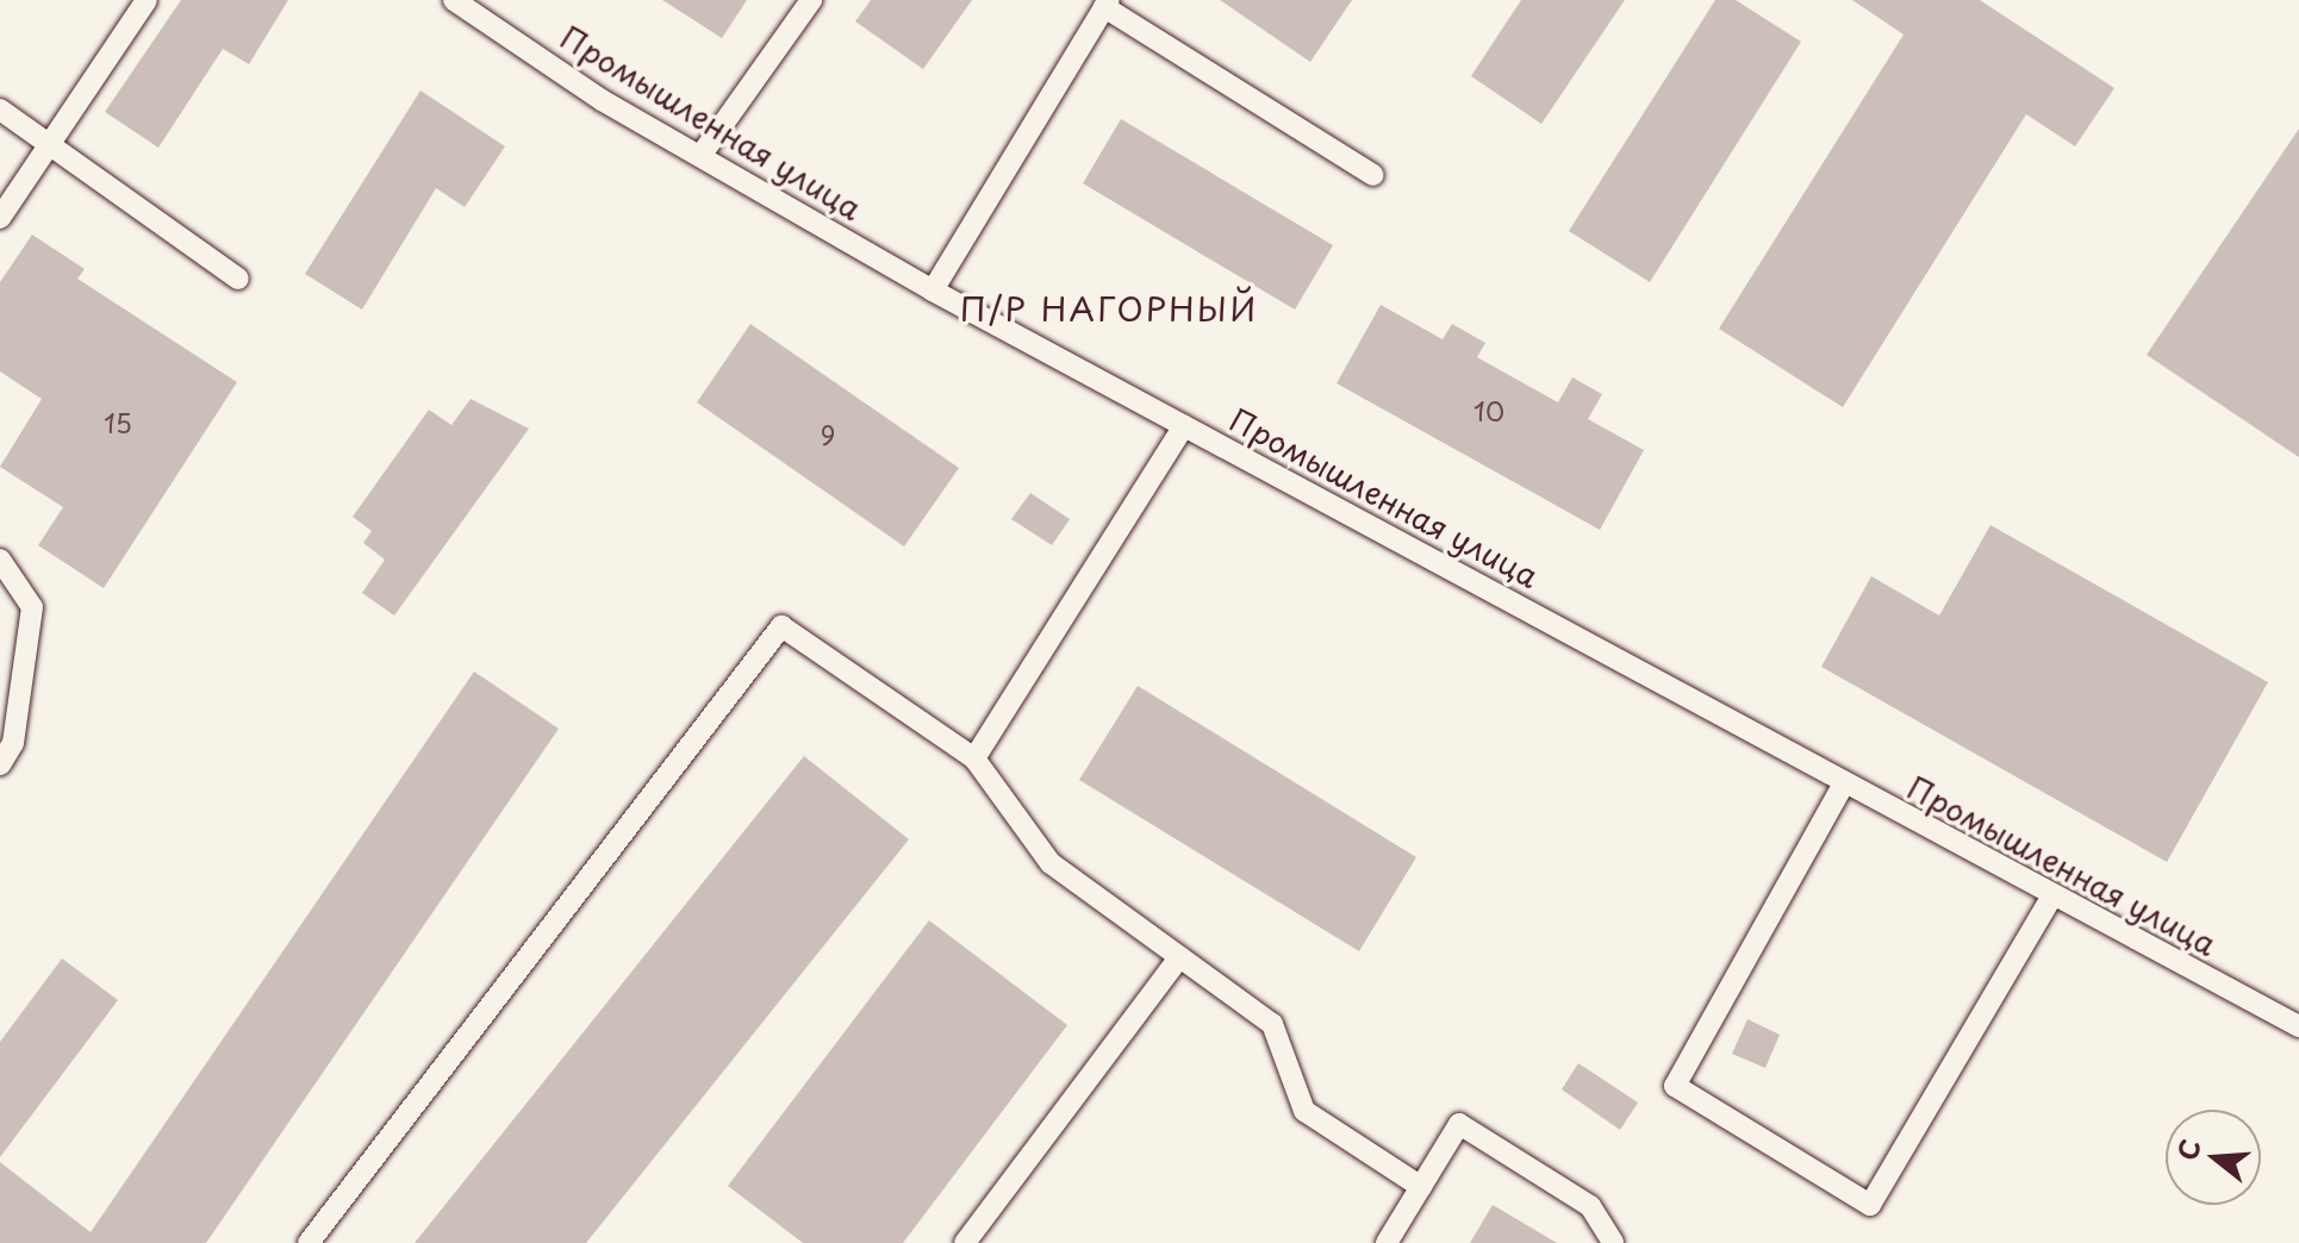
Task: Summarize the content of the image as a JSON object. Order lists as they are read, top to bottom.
{
  "streets": {
    "lane": ["Промышленная улица"]
  },
  "districts": ["П/Р НАГОРНЫЙ"],
  "house_numbers": ["10", "15", "9"],
  "north": "left"
}
